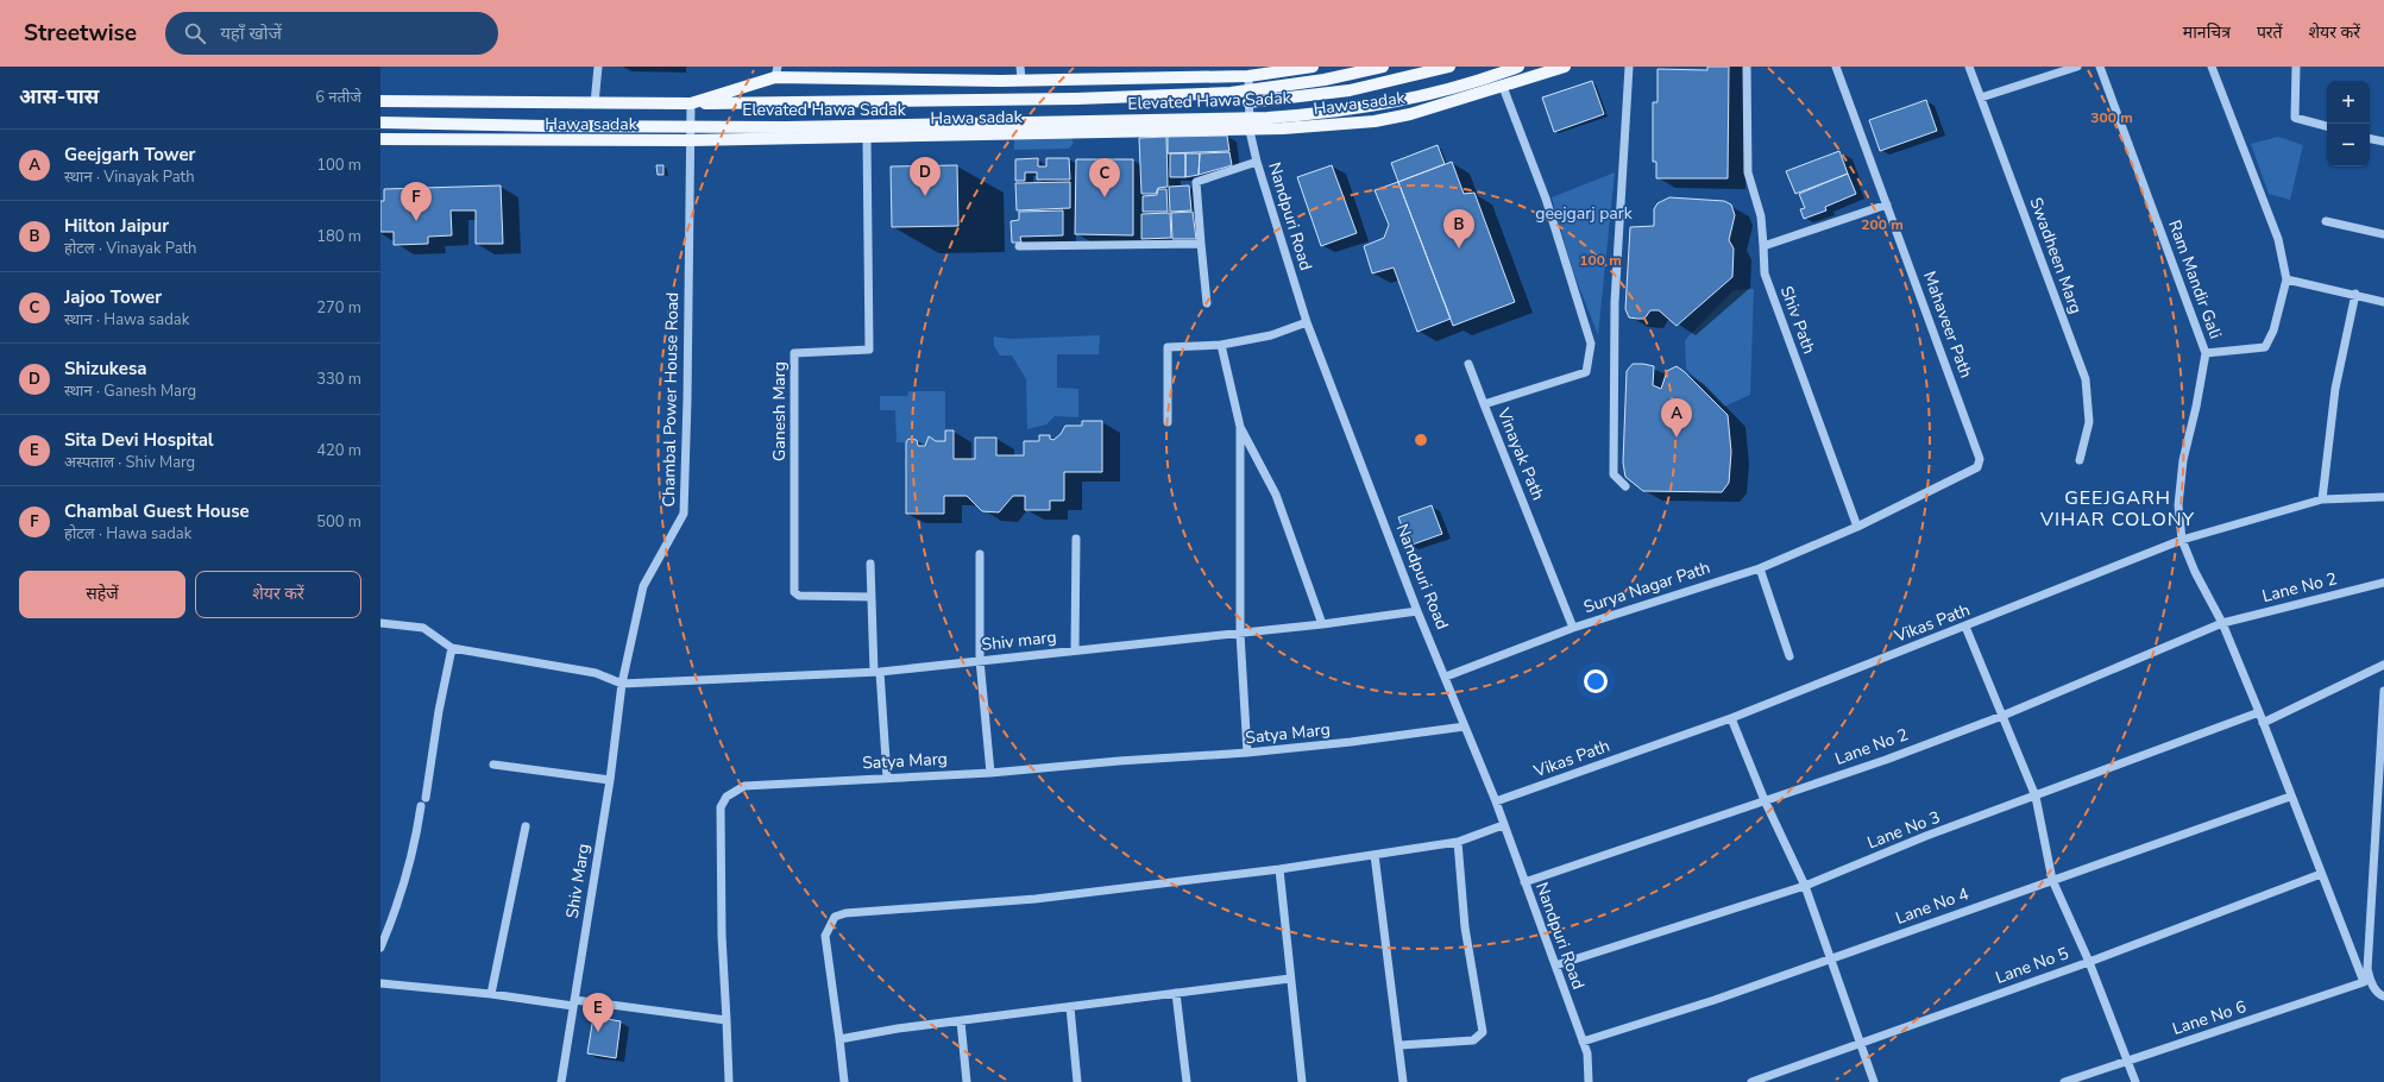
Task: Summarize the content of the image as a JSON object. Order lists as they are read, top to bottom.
{
  "streets": {
    "main road": ["Elevated Hawa Sadak", "Hawa sadak"],
    "street": [
      "Nandpuri Road",
      "Swadheen Marg",
      "Ram Mandir Gali",
      "Shiv Path",
      "Mahaveer Path",
      "Chambal Power House Road",
      "Ganesh Marg",
      "Vinayak Path",
      "Surya Nagar Path",
      "Lane No 2",
      "Vikas Path",
      "Shiv marg",
      "Satya Marg",
      "Lane No 3",
      "Shiv Marg",
      "Lane No 4",
      "Lane No 5",
      "Lane No 6"
    ]
  },
  "crossings": [
    ["Elevated Hawa Sadak", "Hawa sadak"],
    ["Elevated Hawa Sadak", "Chambal Power House Road"],
    ["Hawa sadak", "Nandpuri Road"],
    ["Hawa sadak", "Chambal Power House Road"],
    ["Hawa sadak", "Ganesh Marg"],
    ["Hawa sadak", "Vinayak Path"],
    ["Nandpuri Road", "Surya Nagar Path"],
    ["Nandpuri Road", "Lane No 2"],
    ["Nandpuri Road", "Vikas Path"],
    ["Nandpuri Road", "Shiv marg"],
    ["Nandpuri Road", "Satya Marg"],
    ["Nandpuri Road", "Lane No 3"],
    ["Nandpuri Road", "Lane No 4"],
    ["Ram Mandir Gali", "Vikas Path"],
    ["Shiv Path", "Mahaveer Path"],
    ["Shiv Path", "Surya Nagar Path"],
    ["Mahaveer Path", "Surya Nagar Path"],
    ["Chambal Power House Road", "Shiv marg"],
    ["Chambal Power House Road", "Shiv Marg"],
    ["Vinayak Path", "Surya Nagar Path"],
    ["Shiv marg", "Shiv Marg"],
    ["Lane No 5", "Lane No 6"]
  ],
  "districts": ["GEEJGARH VIHAR COLONY"],
  "parks": ["geejgarj park"],
  "page": {
    "header": "Streetwise",
    "search": "यहाँ खोजें",
    "nav": ["मानचित्र", "परतें", "शेयर करें"],
    "heading": ["आस-पास", "6 नतीजे"],
    "map_buttons": ["+", "−"],
    "list": [
      {
        "mark": "A",
        "name": "Geejgarh Tower",
        "note": "स्थान · Vinayak Path",
        "value": "100 m"
      },
      {
        "mark": "B",
        "name": "Hilton Jaipur",
        "note": "होटल · Vinayak Path",
        "value": "180 m"
      },
      {
        "mark": "C",
        "name": "Jajoo Tower",
        "note": "स्थान · Hawa sadak",
        "value": "270 m"
      },
      {
        "mark": "D",
        "name": "Shizukesa",
        "note": "स्थान · Ganesh Marg",
        "value": "330 m"
      },
      {
        "mark": "E",
        "name": "Sita Devi Hospital",
        "note": "अस्पताल · Shiv Marg",
        "value": "420 m"
      },
      {
        "mark": "F",
        "name": "Chambal Guest House",
        "note": "होटल · Hawa sadak",
        "value": "500 m"
      }
    ],
    "pins": [
      "D",
      "C",
      "F",
      "B",
      "A",
      "E"
    ],
    "buttons": ["सहेजें", "शेयर करें"]
  },
  "rings": ["300 m", "200 m", "100 m"]
}
